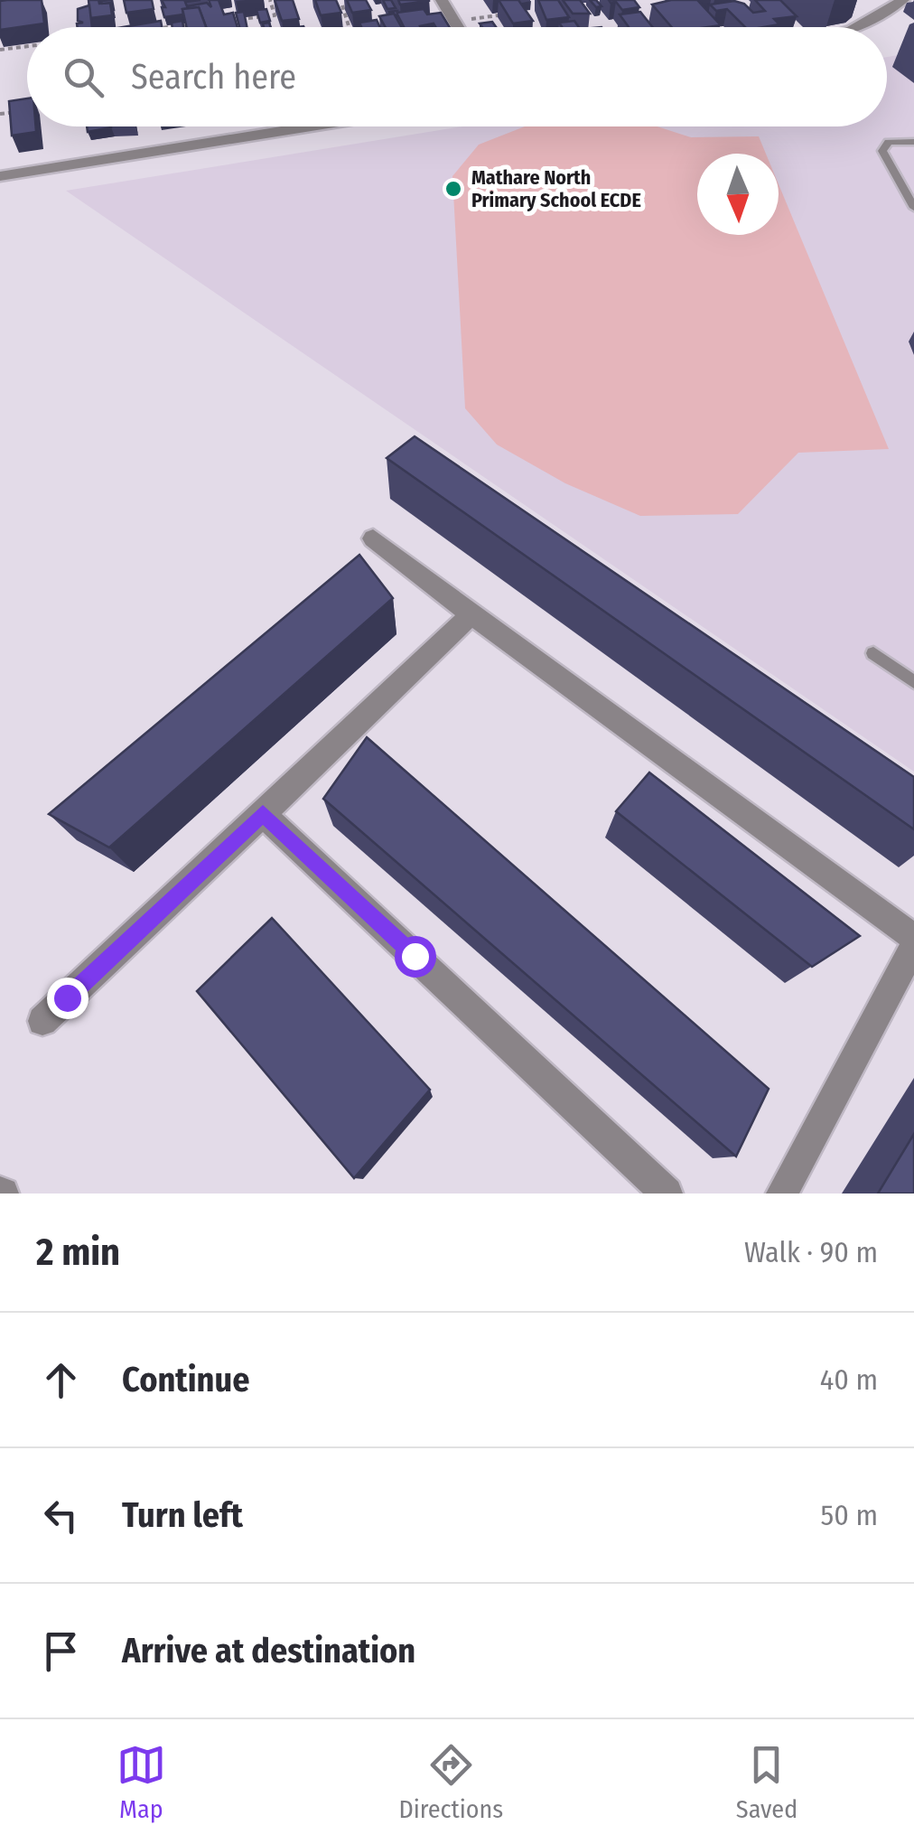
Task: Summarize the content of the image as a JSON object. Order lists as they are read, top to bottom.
{
  "places": ["Mathare North Primary School ECDE"],
  "north": "bottom",
  "page": {
    "search": "Search here",
    "heading": ["2 min", "Walk · 90 m"],
    "list": [
      ["Continue", "40 m"],
      ["Turn left", "50 m"],
      "Arrive at destination"
    ],
    "nav": ["Map", "Directions", "Saved"]
  }
}
